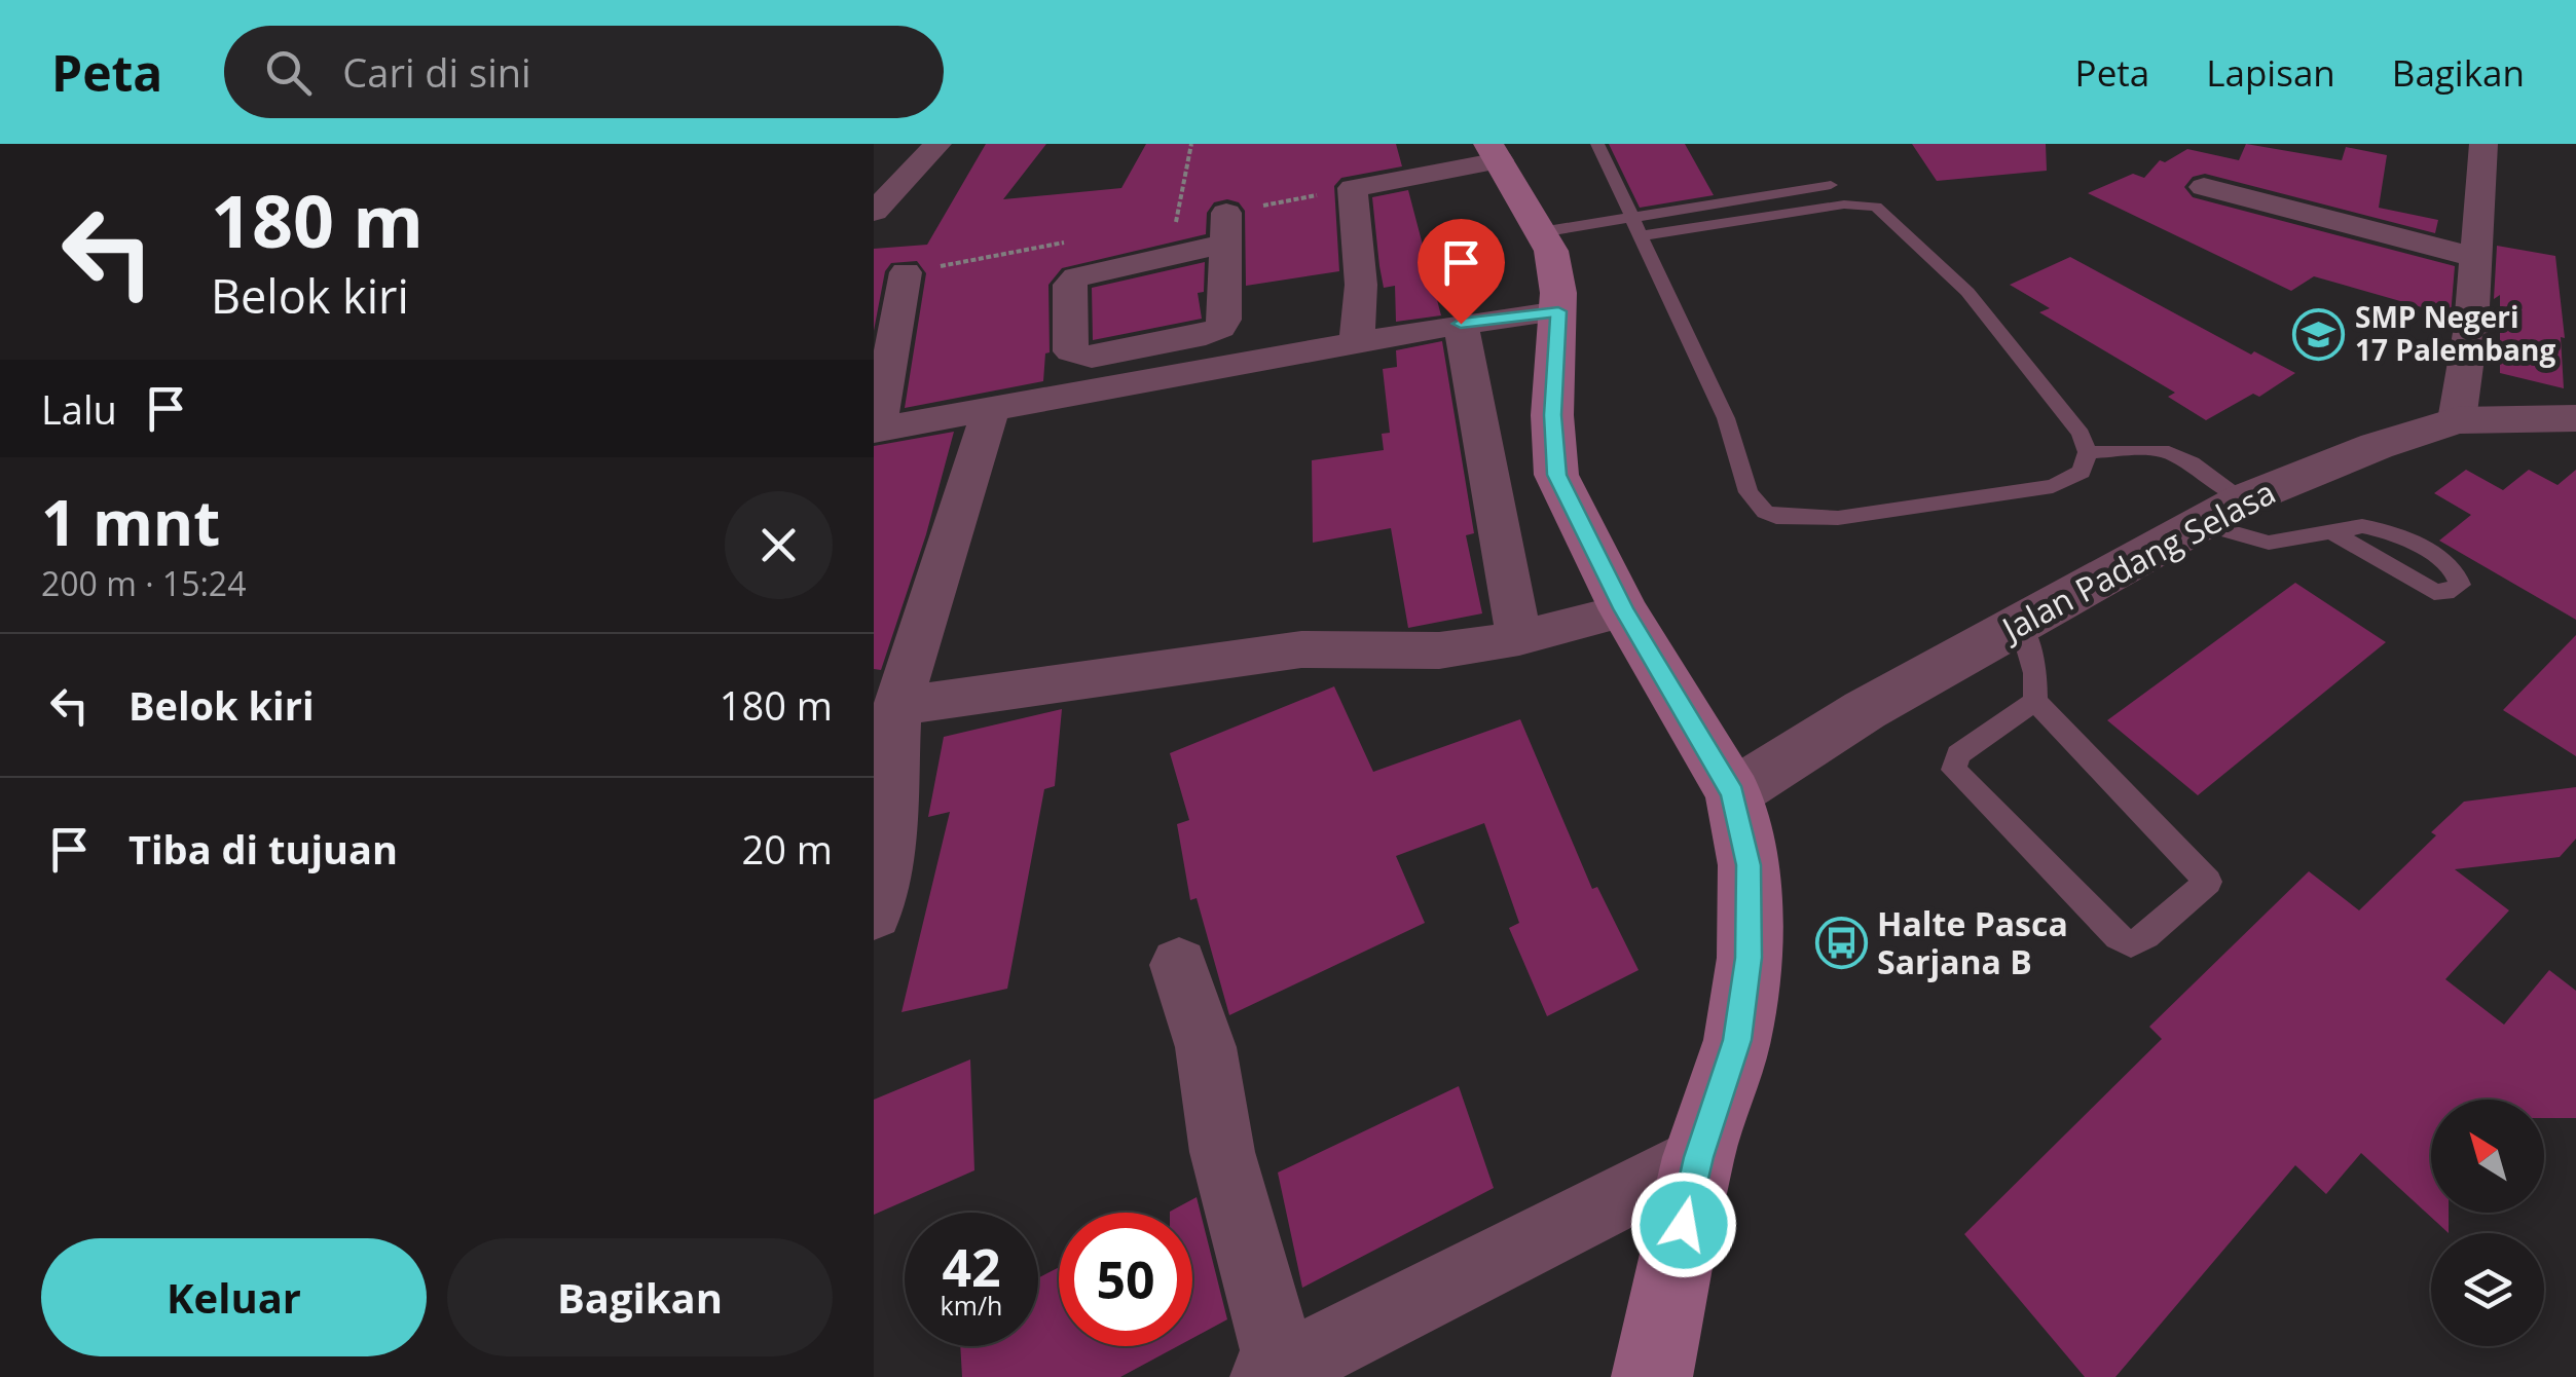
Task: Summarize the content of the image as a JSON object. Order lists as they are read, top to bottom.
{
  "streets": {
    "street": ["Jalan Padang Selasa"]
  },
  "places": {
    "school or university": ["SMP Negeri 17 Palembang"],
    "bus stop": ["Halte Pasca Sarjana B"]
  },
  "north": "top left",
  "page": {
    "header": "Peta",
    "search": "Cari di sini",
    "nav": ["Peta", "Lapisan", "Bagikan"],
    "turn": ["180 m", "Belok kiri"],
    "then": "Lalu",
    "heading": ["1 mnt", "200 m · 15:24"],
    "list": [
      {
        "name": "Belok kiri",
        "value": "180 m"
      },
      {
        "name": "Tiba di tujuan",
        "value": "20 m"
      }
    ],
    "speed": "42 km/h",
    "limit": "50",
    "buttons": ["Keluar", "Bagikan"]
  }
}
